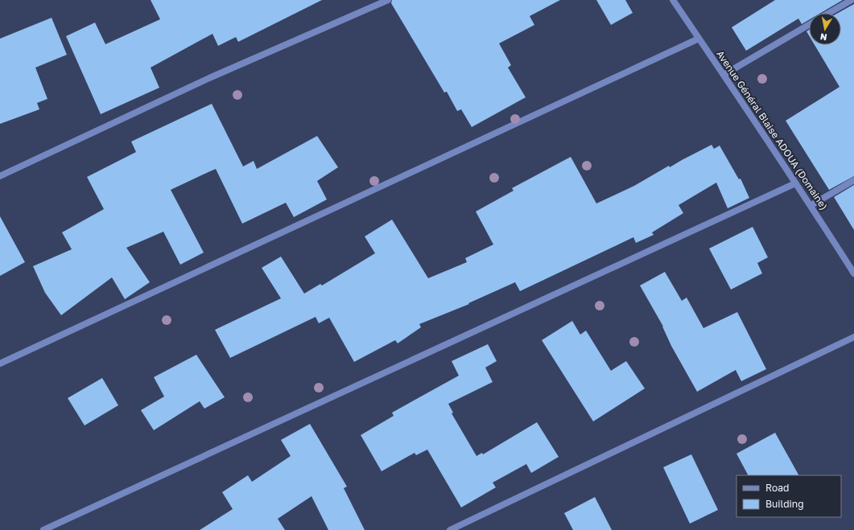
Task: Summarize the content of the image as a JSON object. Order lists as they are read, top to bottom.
{
  "streets": {
    "street": ["Avenue Général Blaise ADOUA (Domaine)"]
  },
  "legend": ["Road", "Building"],
  "north": "bottom"
}
